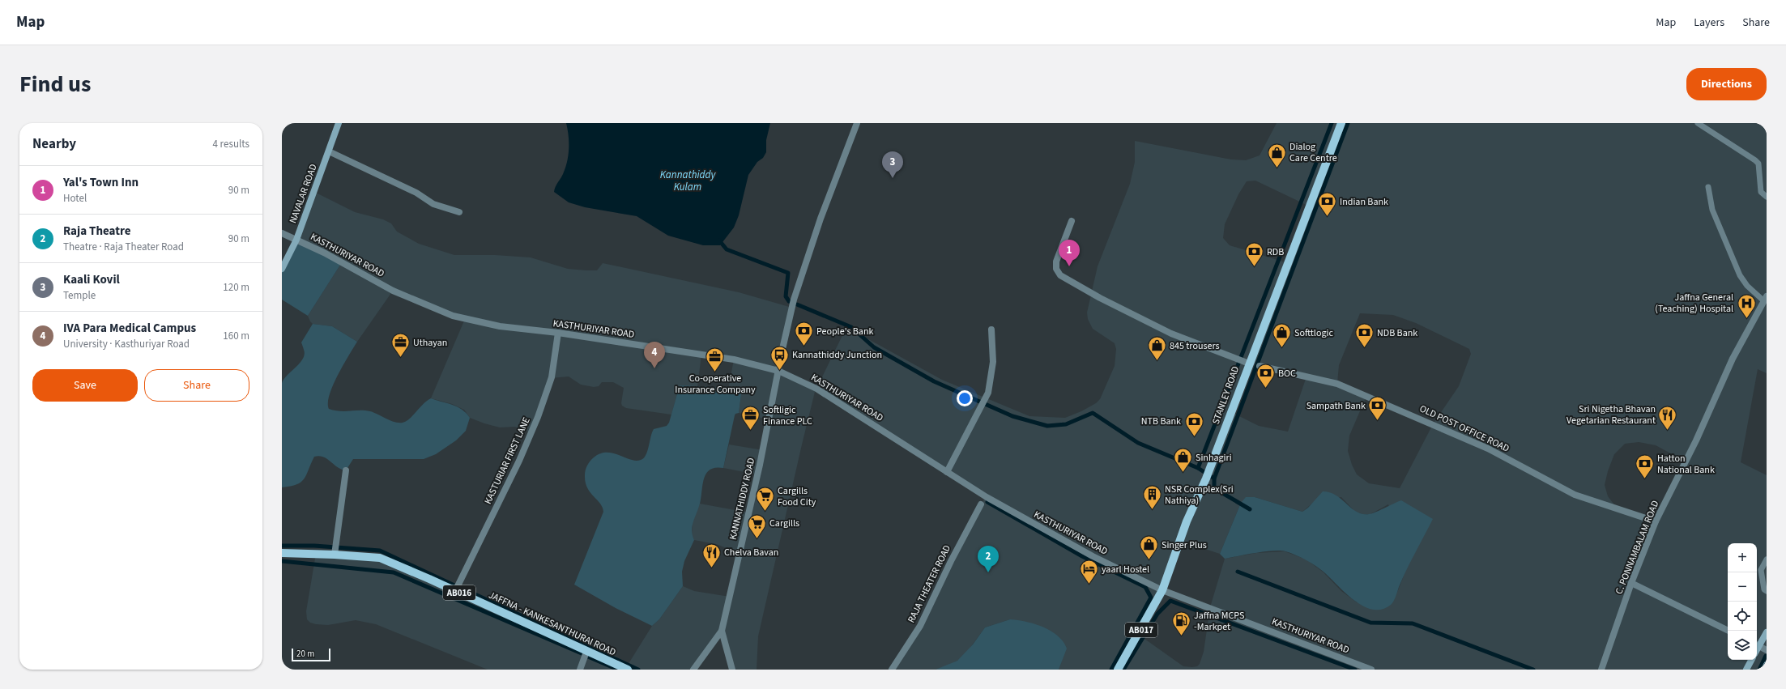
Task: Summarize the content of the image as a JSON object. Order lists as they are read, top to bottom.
{
  "streets": {
    "main road": [
      "STANLEY ROAD",
      "AB016",
      "JAFFNA - KANKESANTHURAI ROAD",
      "AB017"
    ],
    "street": [
      "NAVALAR ROAD",
      "KASTHURIYAR ROAD",
      "OLD POST OFFICE ROAD",
      "KASTURIAR FIRST LANE",
      "KANNATHIDDY ROAD",
      "C. PONNAMBALAM ROAD",
      "RAJA THEATER ROAD"
    ]
  },
  "crossings": [
    ["NAVALAR ROAD", "KASTHURIYAR ROAD"],
    ["KASTHURIYAR ROAD", "STANLEY ROAD"],
    ["KASTHURIYAR ROAD", "KASTURIAR FIRST LANE"],
    ["KASTHURIYAR ROAD", "KANNATHIDDY ROAD"],
    ["OLD POST OFFICE ROAD", "C. PONNAMBALAM ROAD"],
    ["KASTURIAR FIRST LANE", "JAFFNA - KANKESANTHURAI ROAD"]
  ],
  "water": ["Kannathiddy Kulam"],
  "places": {
    "shop": [
      "Dialog Care Centre",
      "Softtlogic",
      "845 trousers",
      "Sinhagiri",
      "Singer Plus"
    ],
    "bank": [
      "Indian Bank",
      "RDB",
      "People's Bank",
      "NDB Bank",
      "BOC",
      "Sampath Bank",
      "NTB Bank",
      "Hatton National Bank"
    ],
    "hospital": ["Jaffna General (Teaching) Hospital"],
    "office": ["Uthayan", "Co-operative Insurance Company", "Softligic Finance PLC"],
    "bus stop": ["Kannathiddy Junction"],
    "restaurant": ["Sri Nigetha Bhavan Vegetarian Restaurant", "Chelva Bavan"],
    "building": ["NSR Complex(Sri Nathiya)"],
    "supermarket": ["Cargills Food City", "Cargills"],
    "hotel": ["yaarl Hostel"],
    "fuel station": ["Jaffna MCPS -Markpet"]
  },
  "scale_bar": "20 m",
  "page": {
    "header": "Map",
    "nav": ["Map", "Layers", "Share"],
    "title": "Find us",
    "buttons": [
      "Directions",
      ["Save", "Share"]
    ],
    "heading": ["Nearby", "4 results"],
    "pins": [
      "3",
      "1",
      "4",
      "2"
    ],
    "list": [
      {
        "mark": "1",
        "name": "Yal's Town Inn",
        "note": "Hotel",
        "value": "90 m"
      },
      {
        "mark": "2",
        "name": "Raja Theatre",
        "note": "Theatre · Raja Theater Road",
        "value": "90 m"
      },
      {
        "mark": "3",
        "name": "Kaali Kovil",
        "note": "Temple",
        "value": "120 m"
      },
      {
        "mark": "4",
        "name": "IVA Para Medical Campus",
        "note": "University · Kasthuriyar Road",
        "value": "160 m"
      }
    ],
    "map_buttons": ["+", "−"],
    "scale": "20 m"
  }
}
